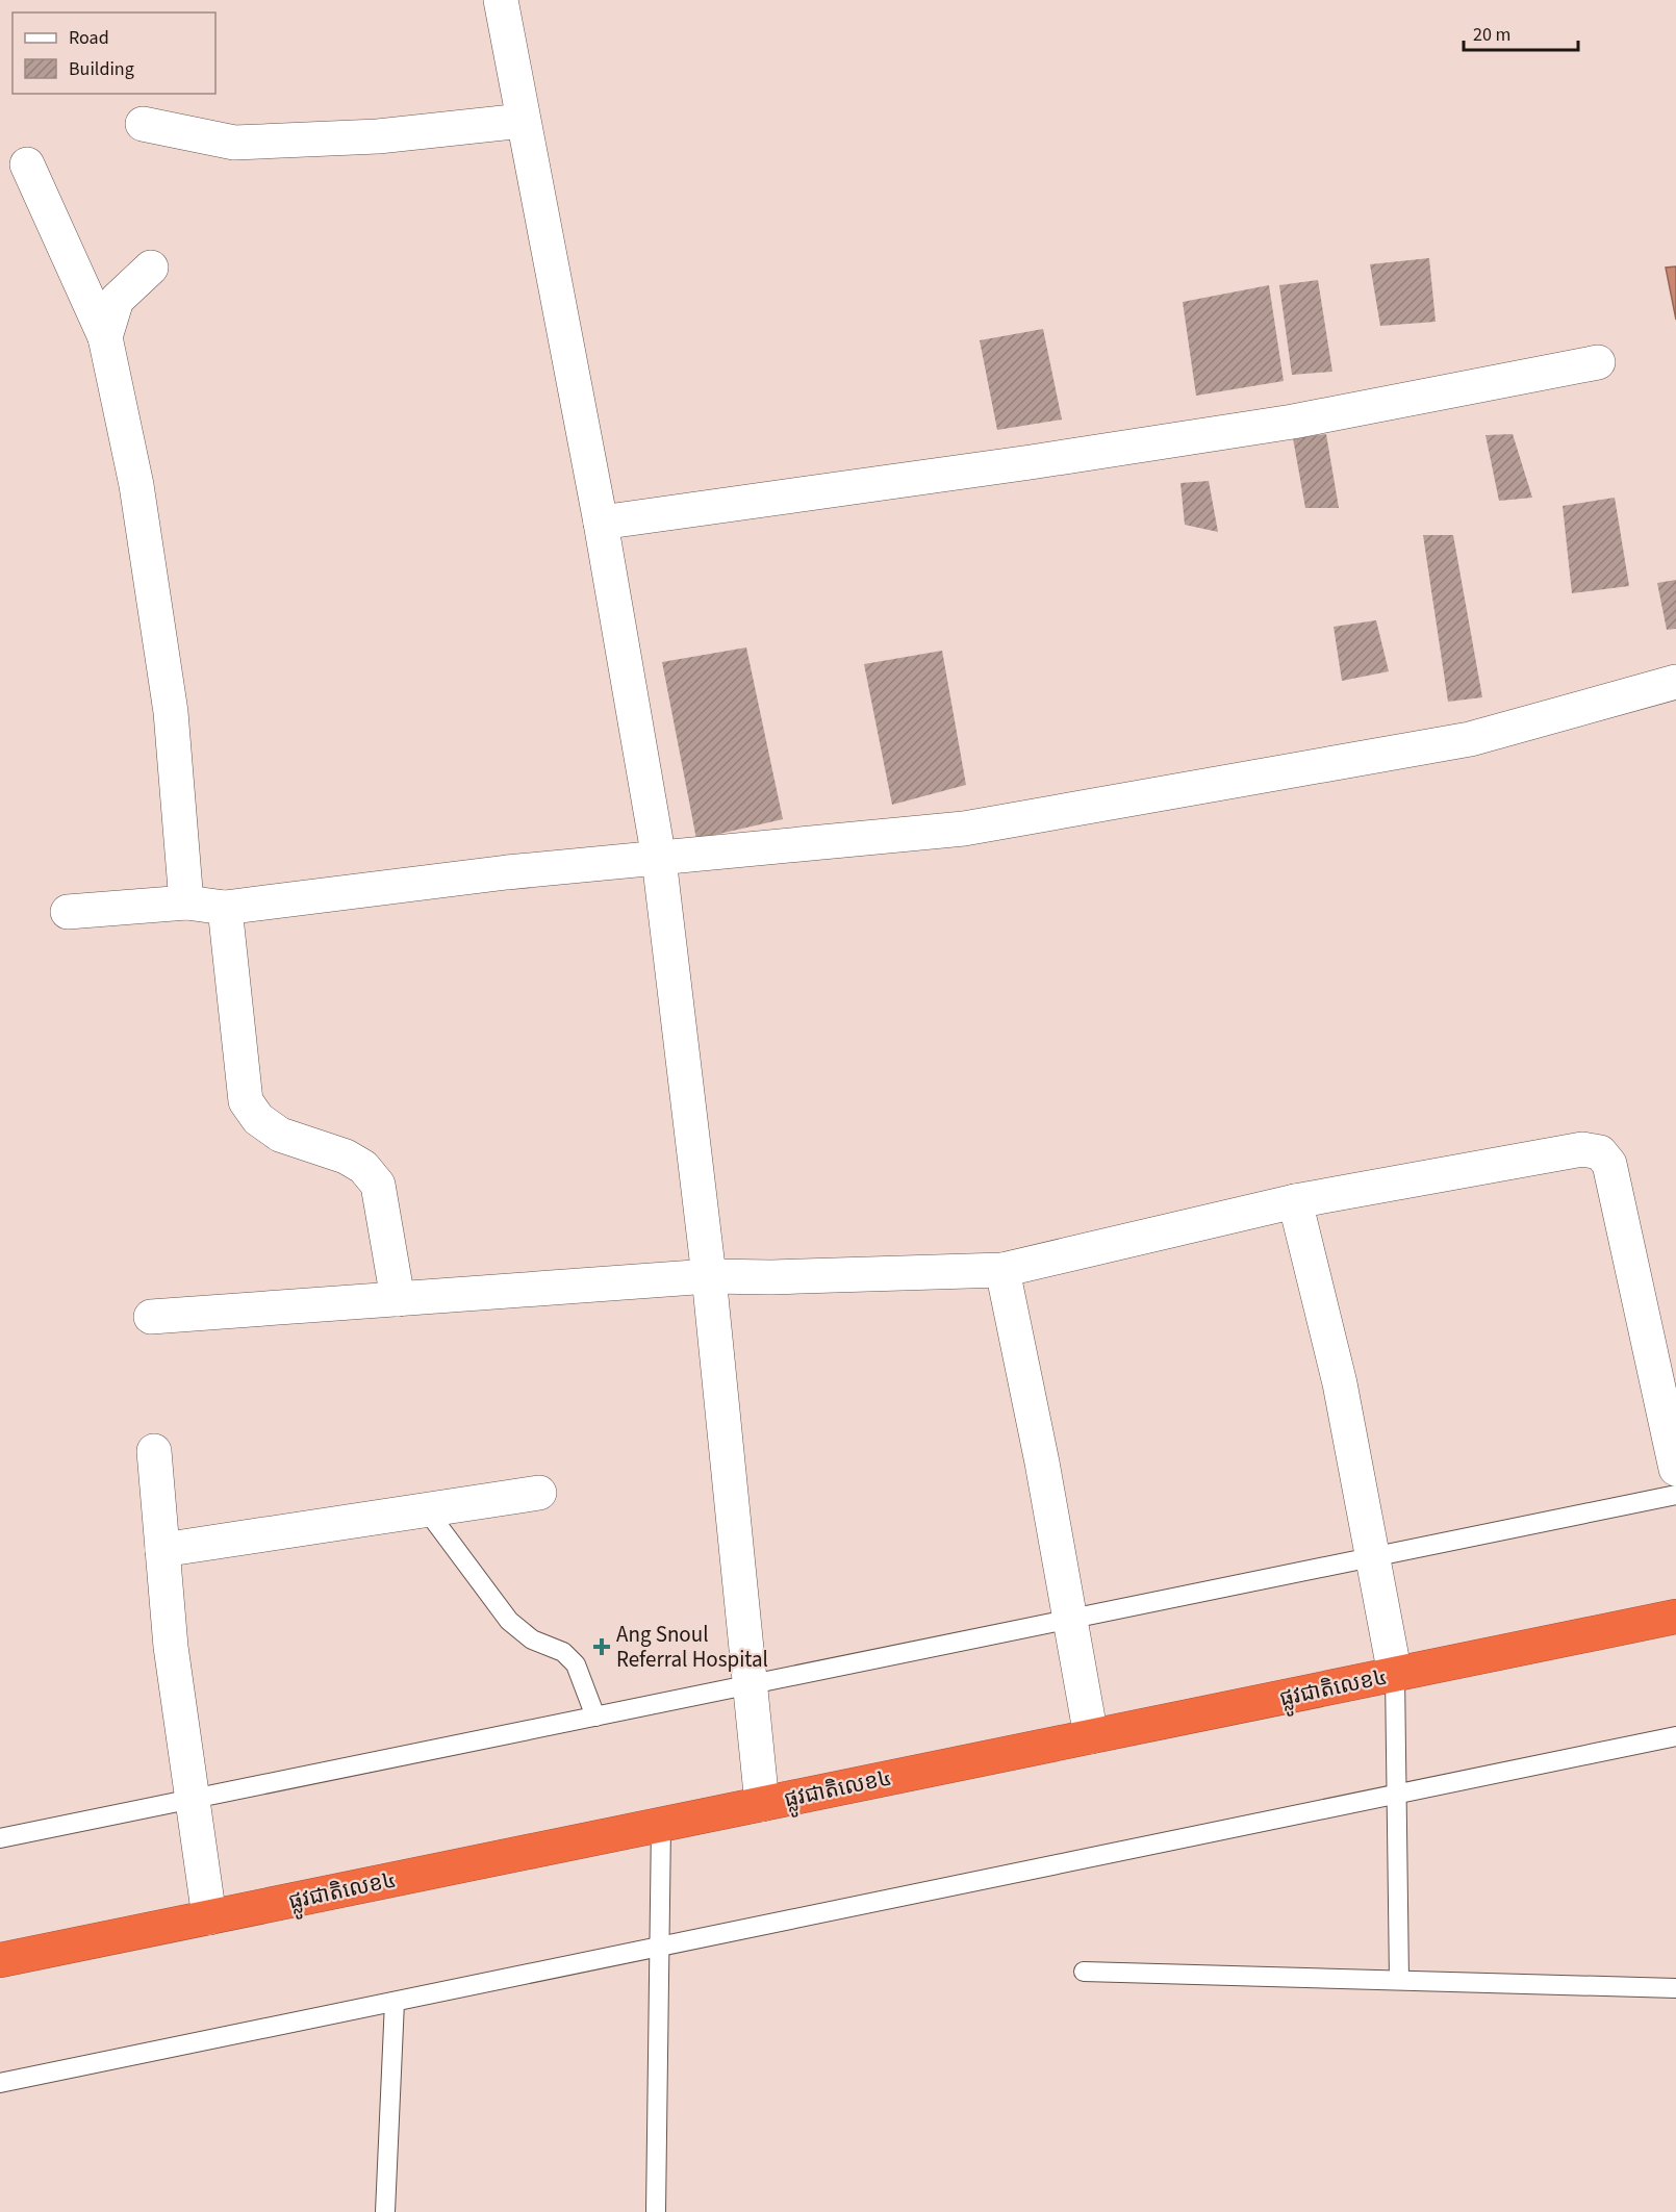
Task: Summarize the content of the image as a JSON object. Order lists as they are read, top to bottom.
{
  "streets": {
    "highway": ["ផ្លូវជាតិលេខ៤"]
  },
  "places": {
    "health": ["Ang Snoul Referral Hospital"]
  },
  "legend": ["Road", "Building"],
  "scale_bar": "20 m"
}
